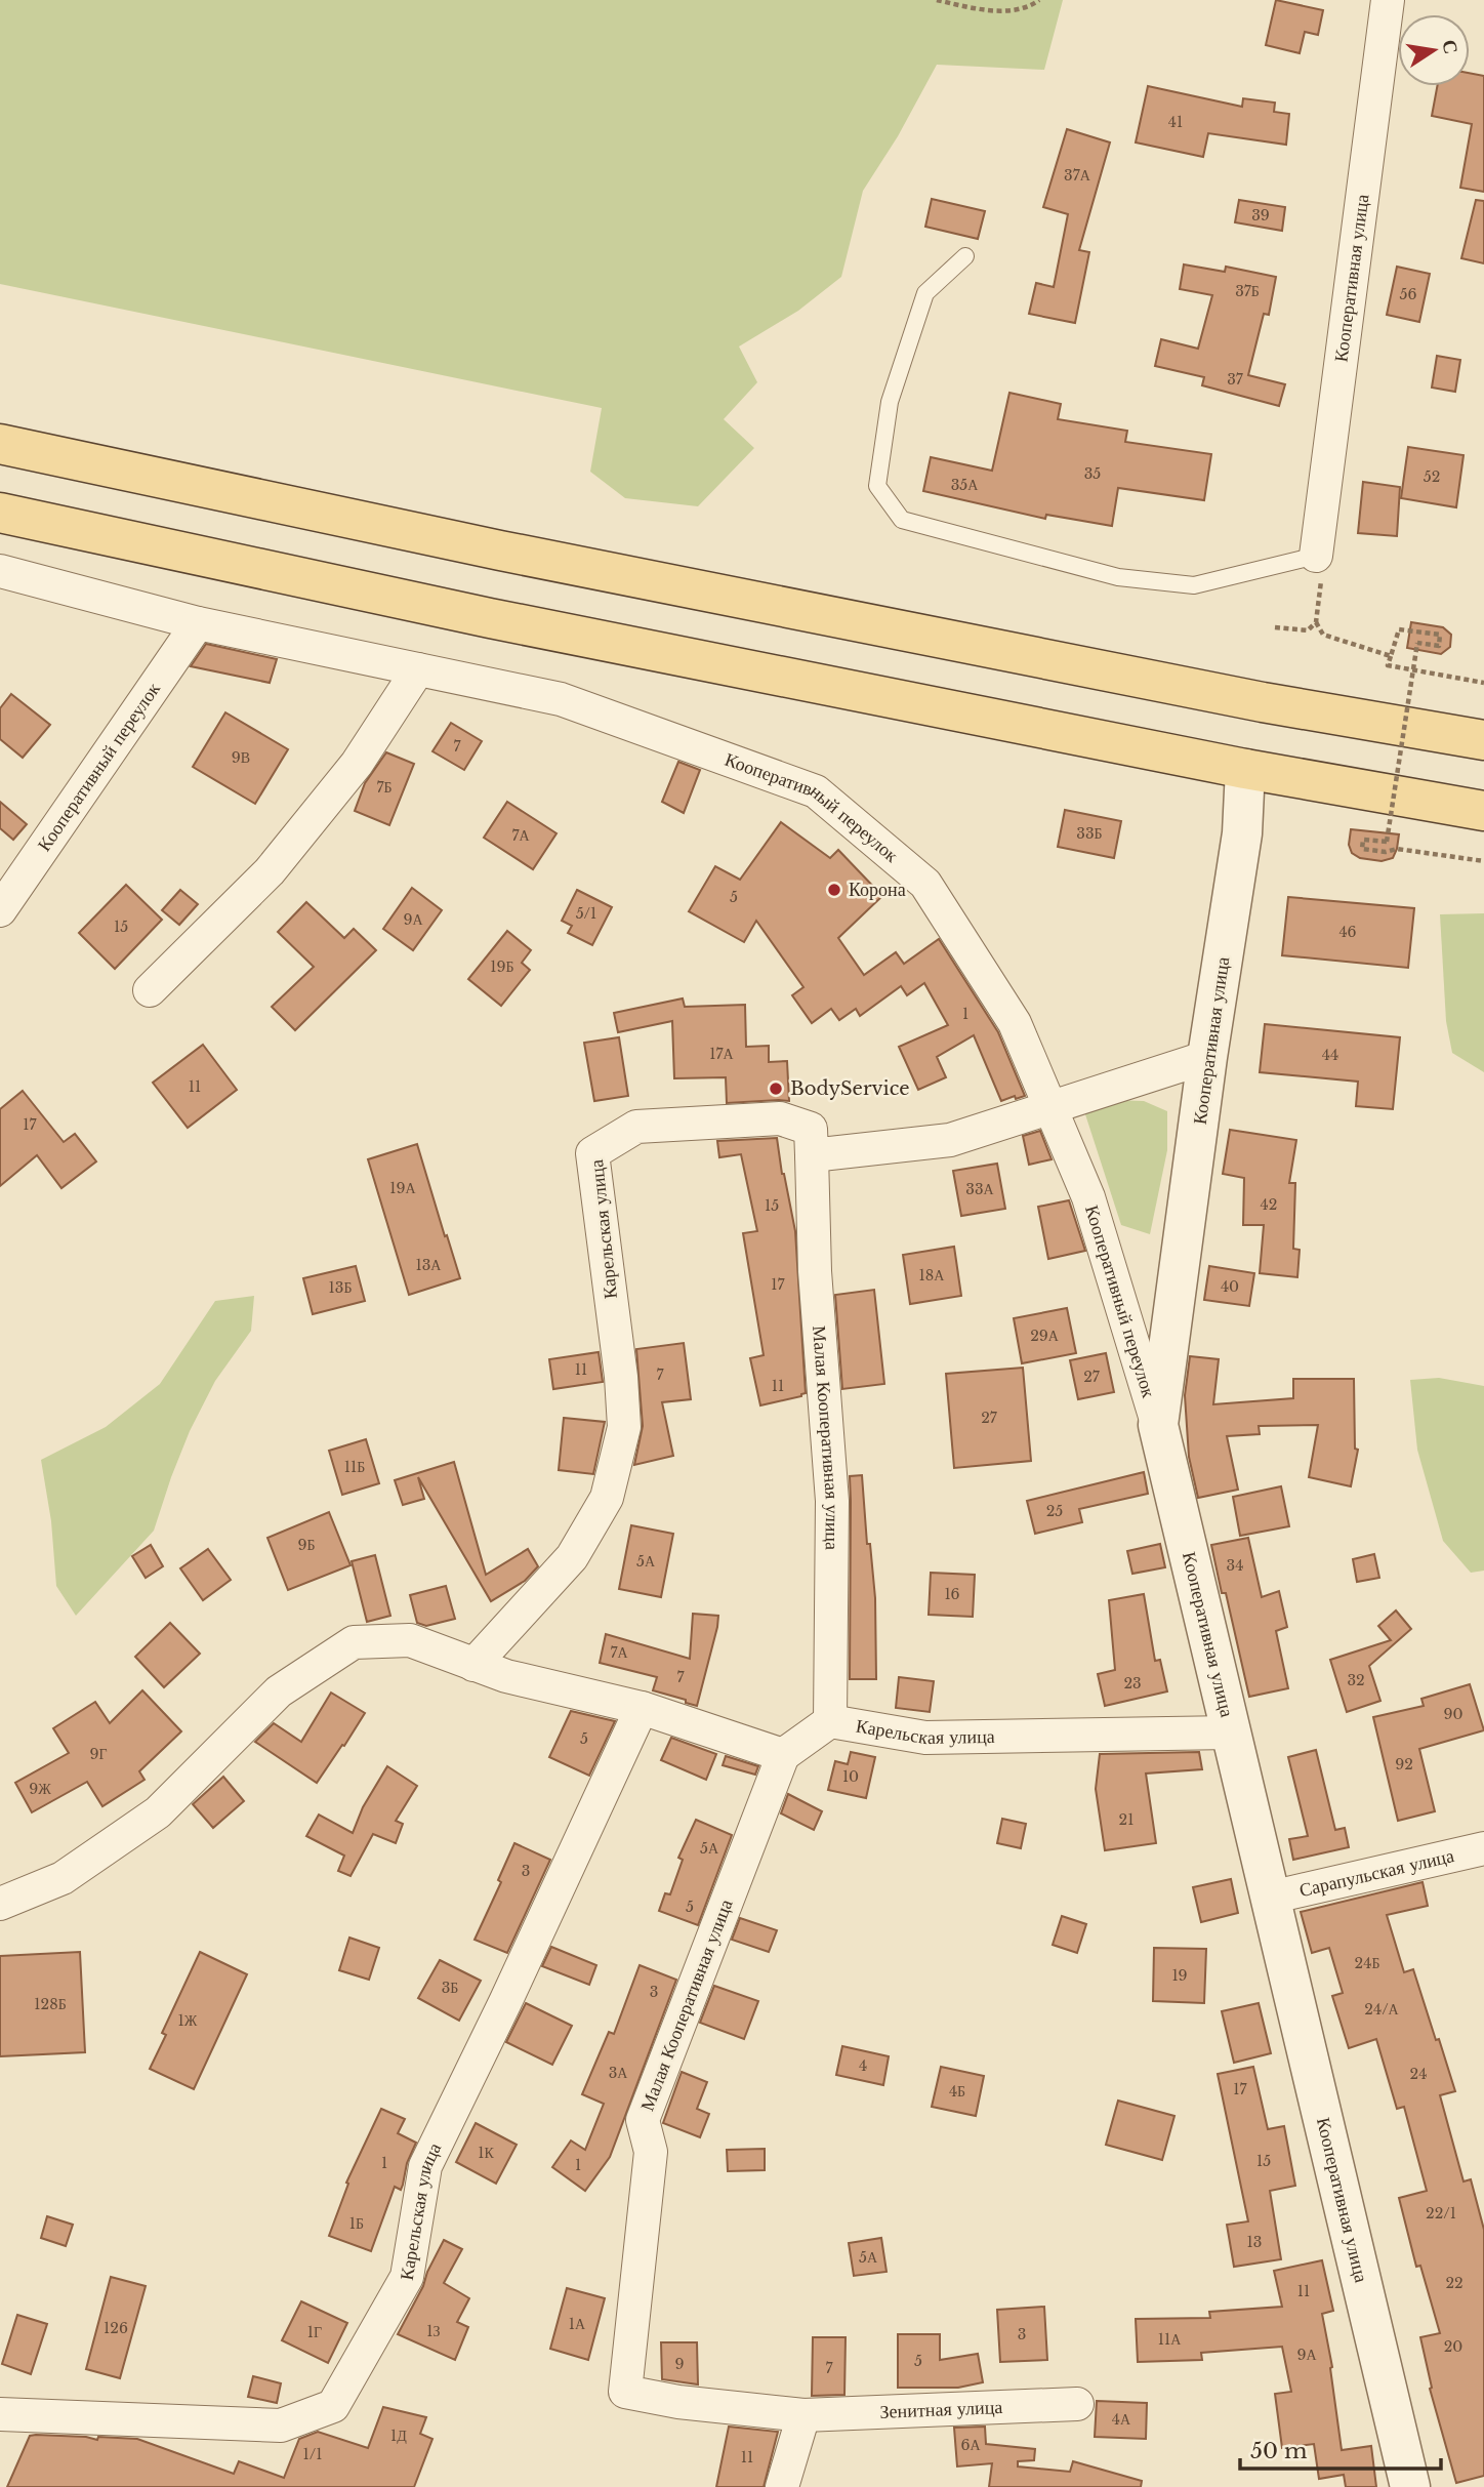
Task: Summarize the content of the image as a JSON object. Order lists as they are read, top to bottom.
{
  "streets": {
    "street": [
      "Кооперативная улица",
      "Кооперативный переулок",
      "Карельская улица",
      "Малая Кооперативная улица",
      "Сарапульская улица",
      "Зенитная улица"
    ]
  },
  "crossings": [
    ["Кооперативная улица", "Кооперативный переулок"],
    ["Кооперативная улица", "Карельская улица"],
    ["Кооперативная улица", "Сарапульская улица"],
    ["Карельская улица", "Малая Кооперативная улица"],
    ["Малая Кооперативная улица", "Зенитная улица"]
  ],
  "places": ["Корона", "BodyService"],
  "house_numbers": [
    "41",
    "37А",
    "39",
    "37Б",
    "56",
    "37",
    "35",
    "52",
    "35А",
    "7",
    "9В",
    "7Б",
    "33Б",
    "7А",
    "5",
    "5/1",
    "9А",
    "15",
    "46",
    "19Б",
    "1",
    "17А",
    "44",
    "11",
    "17",
    "19А",
    "33А",
    "42",
    "15",
    "13А",
    "18А",
    "17",
    "40",
    "13Б",
    "29А",
    "11",
    "7",
    "27",
    "11",
    "27",
    "11Б",
    "25",
    "9Б",
    "5А",
    "34",
    "16",
    "7А",
    "7",
    "32",
    "23",
    "90",
    "5",
    "9Г",
    "92",
    "10",
    "9Ж",
    "21",
    "5А",
    "3",
    "5",
    "24Б",
    "19",
    "3Б",
    "3",
    "128Б",
    "24/А",
    "1Ж",
    "4",
    "3А",
    "24",
    "17",
    "4Б",
    "1К",
    "15",
    "1",
    "1",
    "22/1",
    "1Б",
    "13",
    "5А",
    "22",
    "11",
    "1А",
    "126",
    "1З",
    "1Г",
    "3",
    "11А",
    "20",
    "9А",
    "5",
    "9",
    "7",
    "4А",
    "1Д",
    "6А",
    "1/1",
    "11"
  ],
  "scale_bar": "50 m",
  "north": "right"
}
